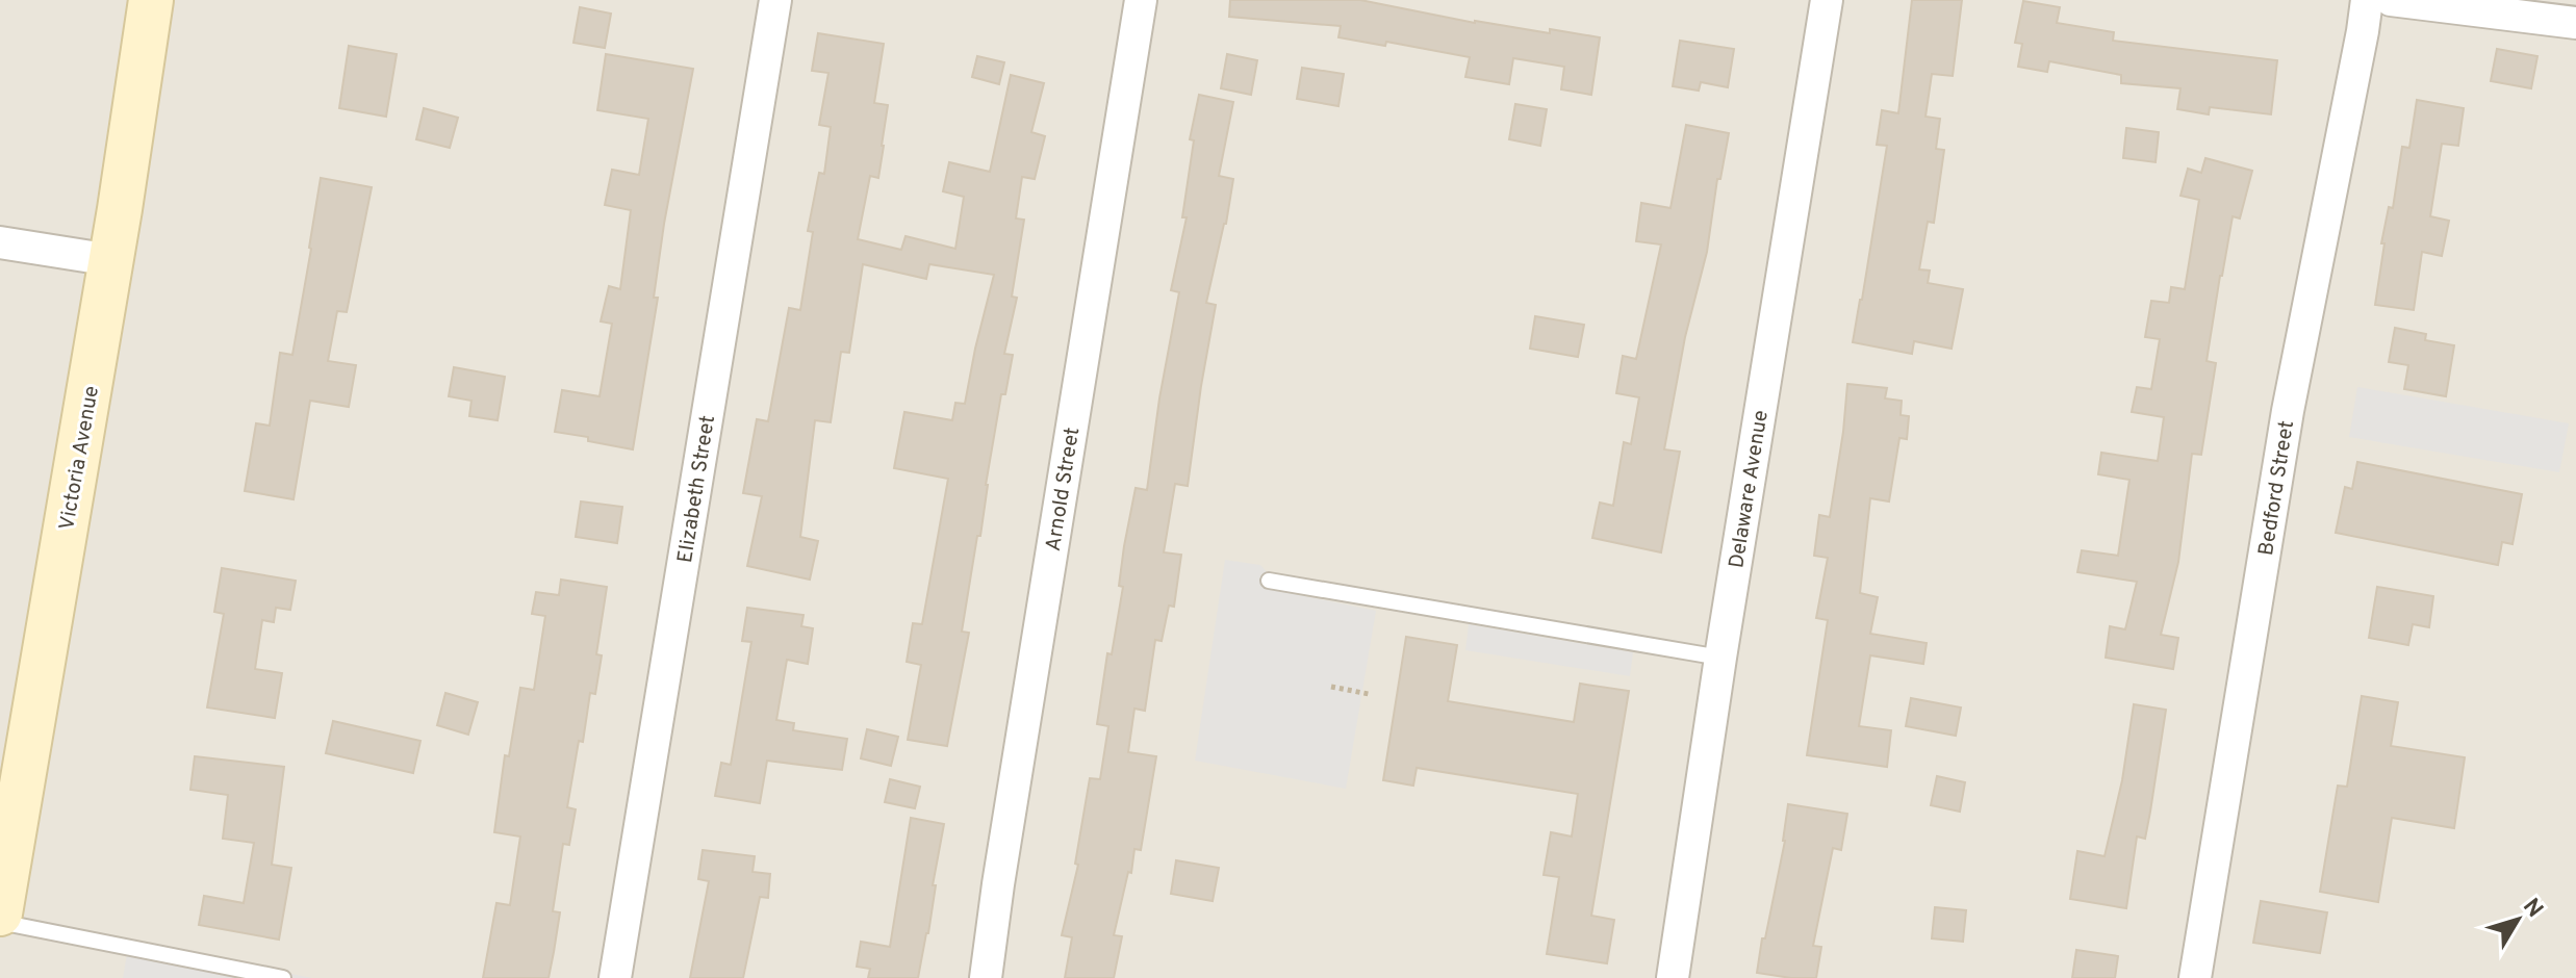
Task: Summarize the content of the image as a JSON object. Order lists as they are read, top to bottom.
{
  "streets": {
    "street": [
      "Victoria Avenue",
      "Bedford Street",
      "Elizabeth Street",
      "Arnold Street",
      "Delaware Avenue"
    ]
  },
  "north": "top right"
}
